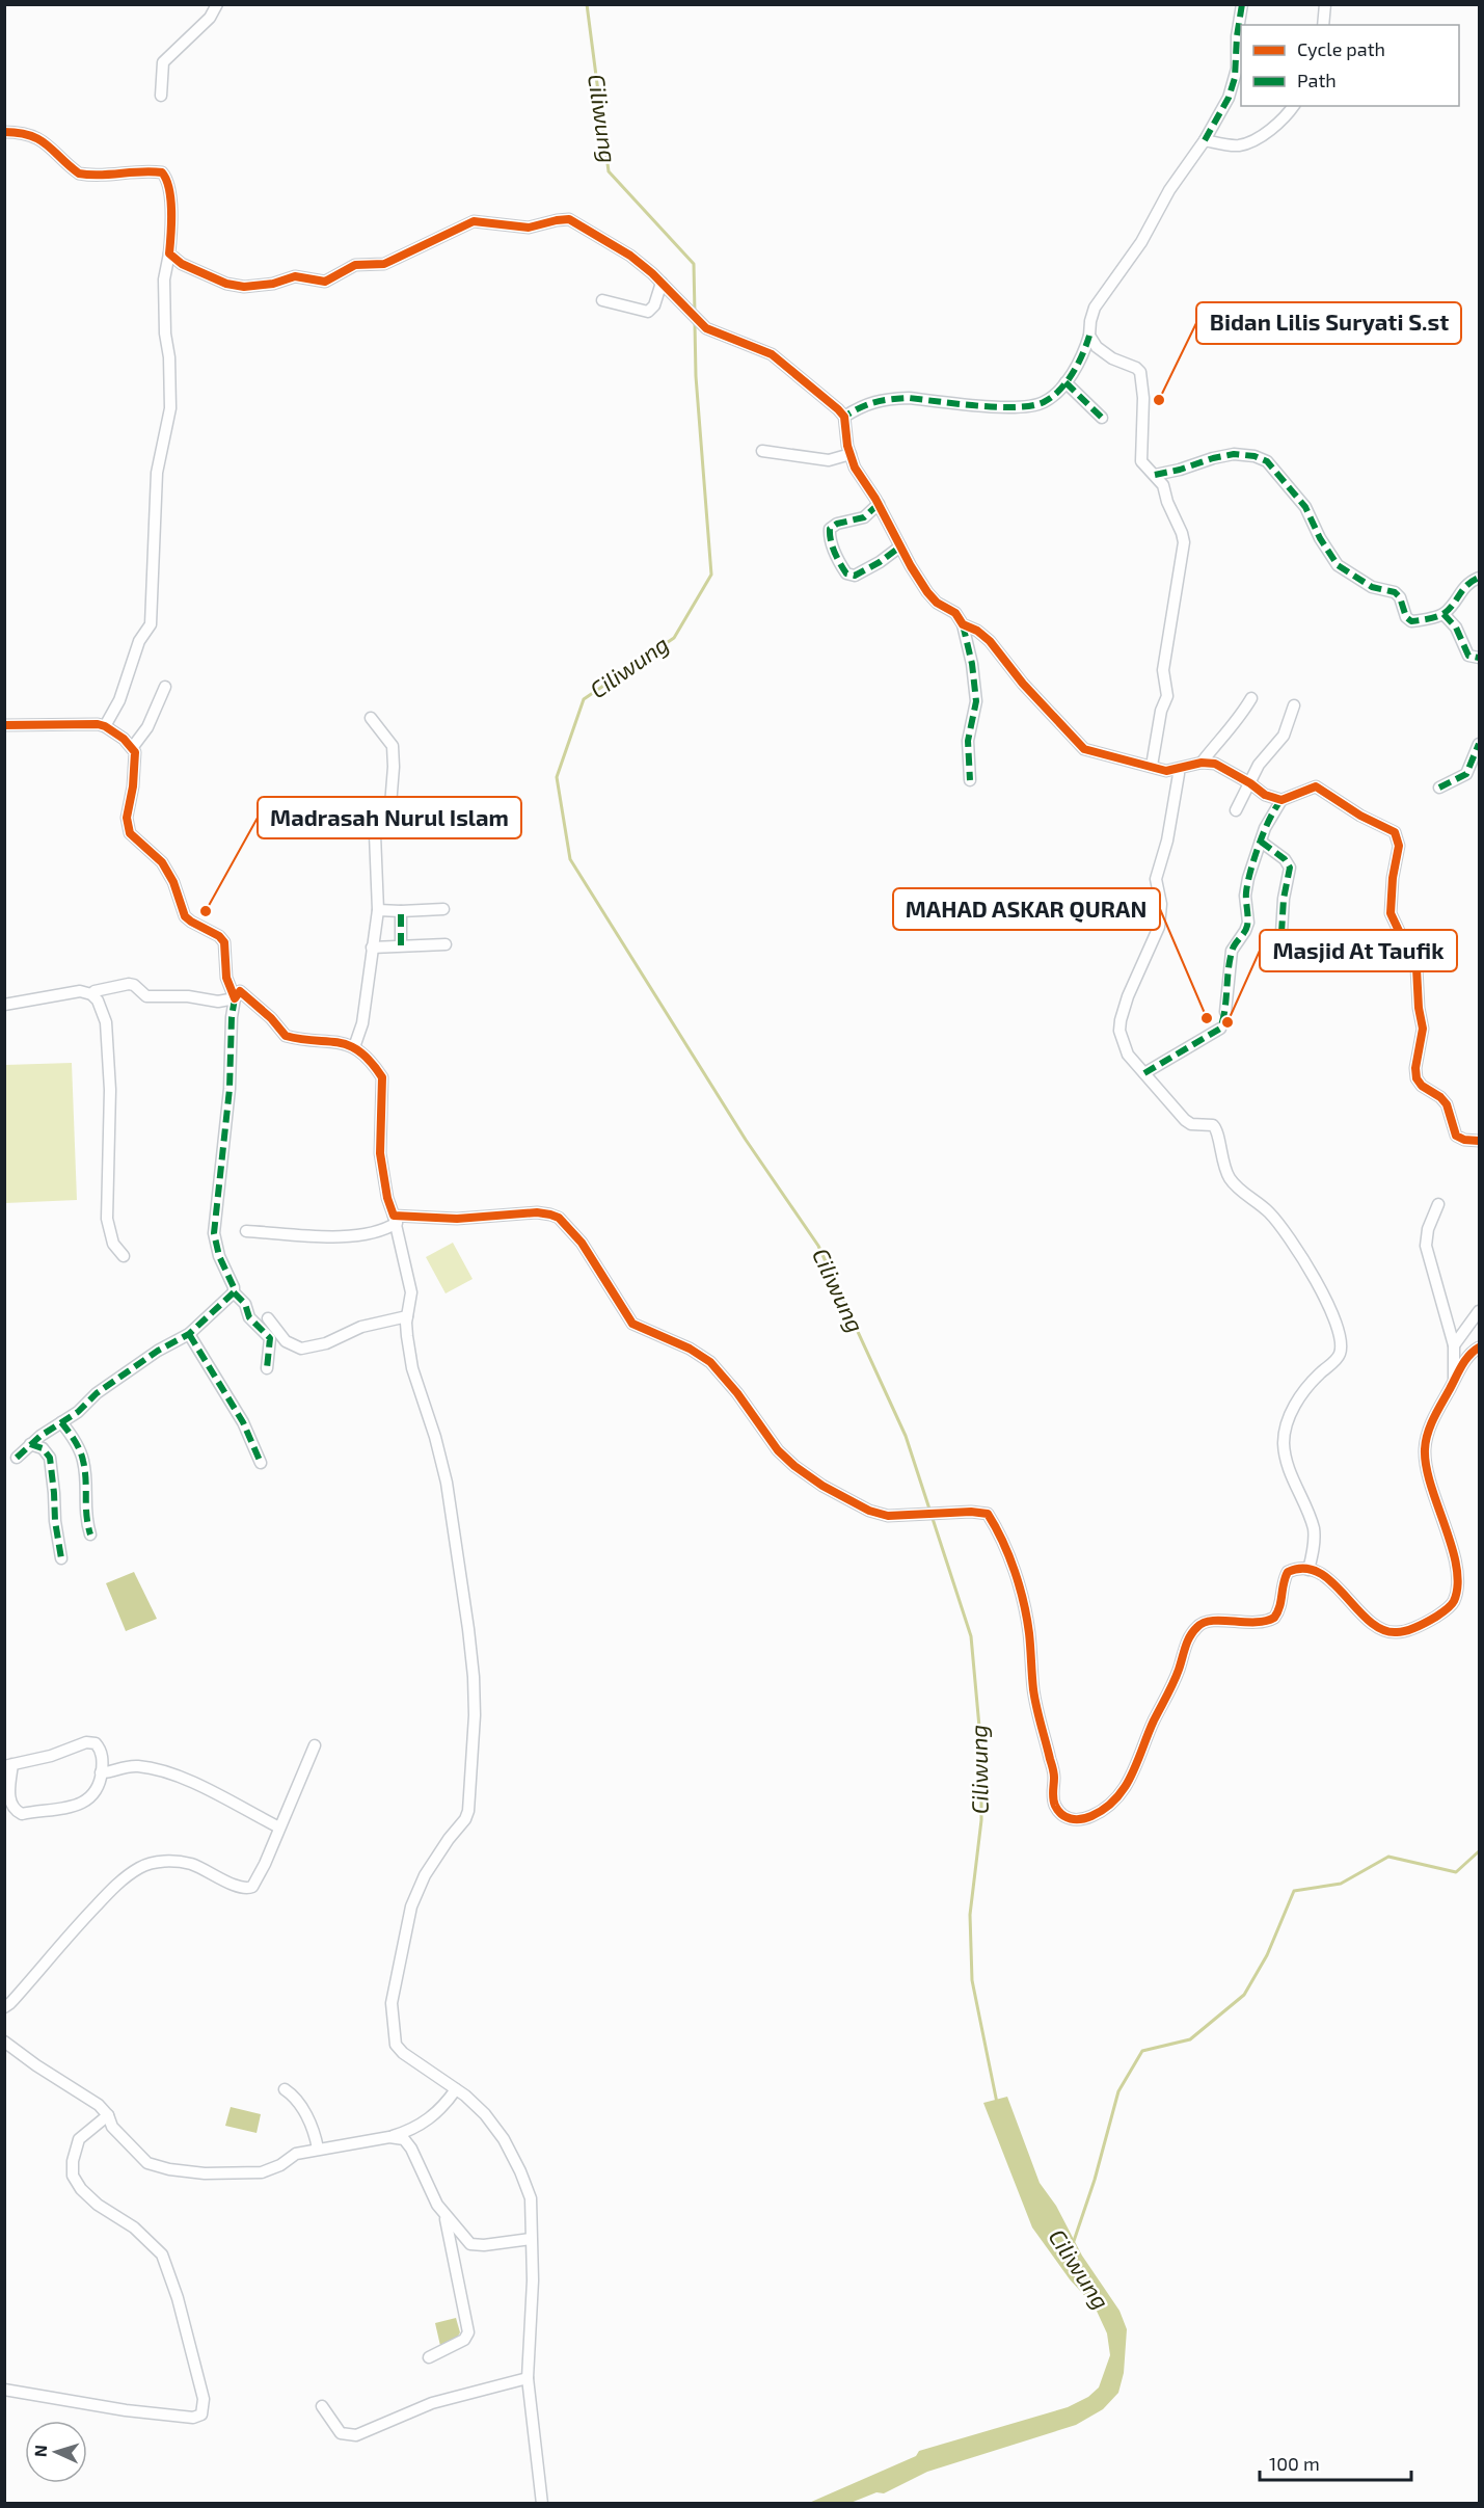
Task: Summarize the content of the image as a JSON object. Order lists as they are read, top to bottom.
{
  "water": ["Ciliwung"],
  "places": [
    "Bidan Lilis Suryati S.st",
    "Madrasah Nurul Islam",
    "MAHAD ASKAR QURAN",
    "Masjid At Taufik"
  ],
  "legend": ["Cycle path", "Path"],
  "scale_bar": "100 m",
  "north": "left"
}
